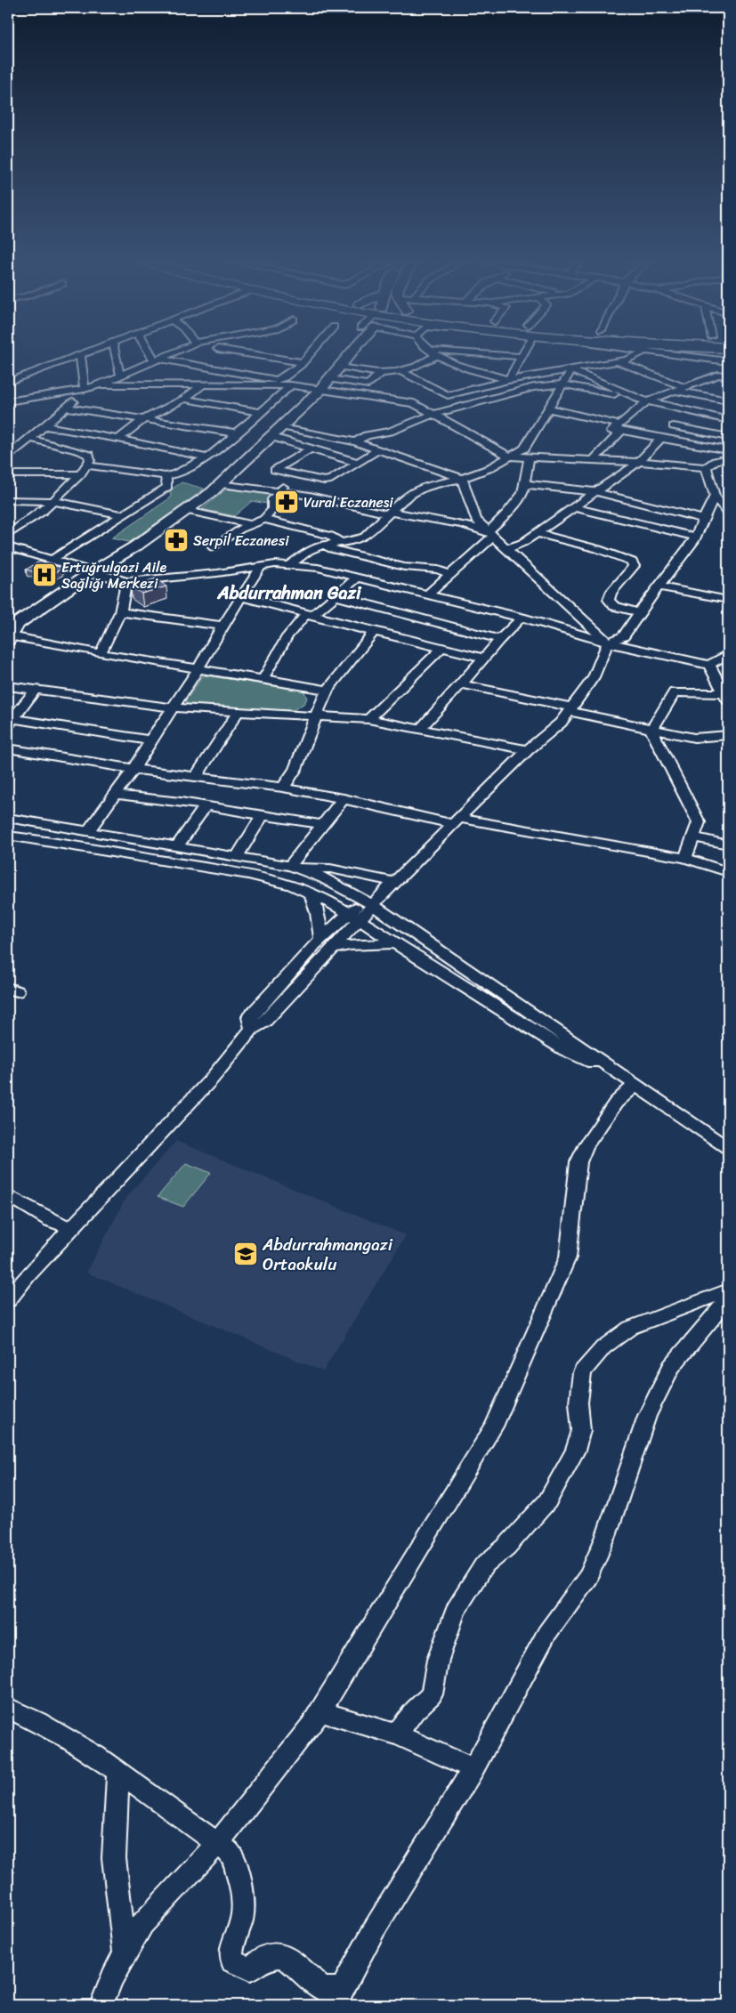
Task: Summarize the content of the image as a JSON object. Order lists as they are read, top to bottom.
{
  "districts": ["Abdurrahman Gazi"],
  "places": {
    "pharmacy": ["Vural Eczanesi", "Serpil Eczanesi"],
    "hospital": ["Ertuğrulgazi Aile Sağlığı Merkezi"],
    "school or university": ["Abdurrahmangazi Ortaokulu"]
  }
}
